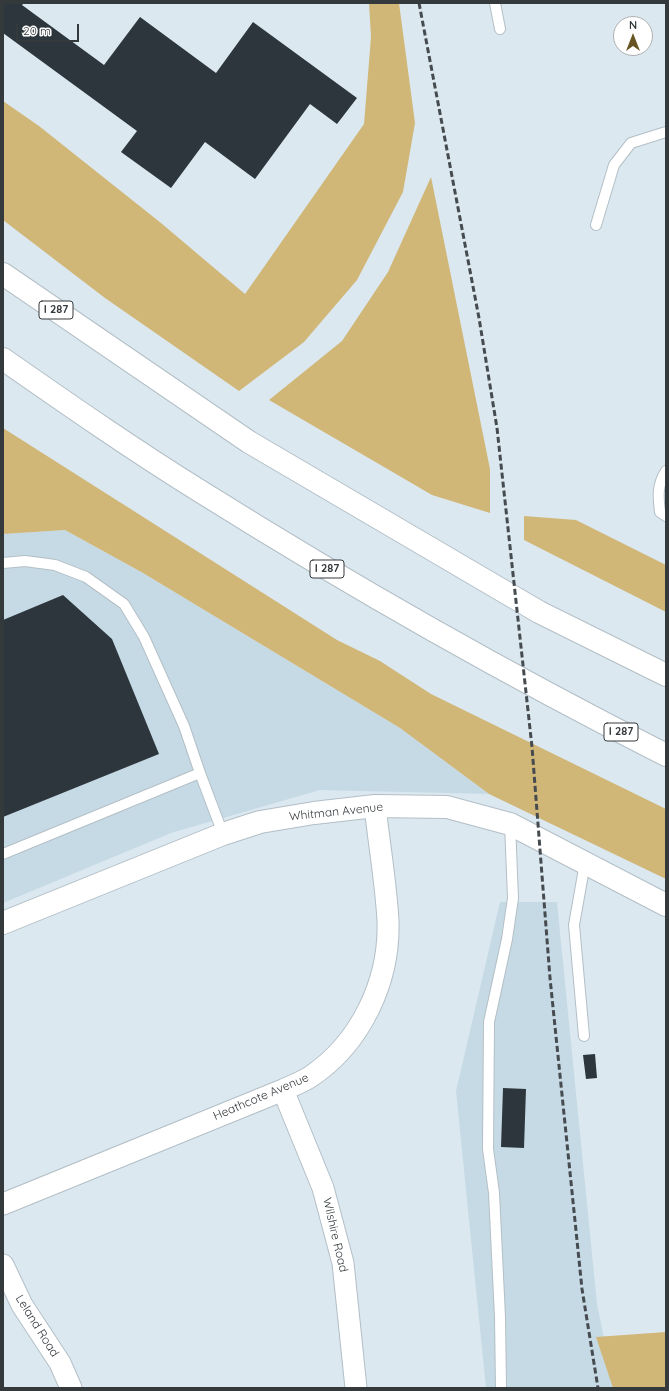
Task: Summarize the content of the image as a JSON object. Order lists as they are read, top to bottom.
{
  "streets": {
    "main road": ["I 287", "Whitman Avenue"],
    "street": ["Heathcote Avenue", "Wilshire Road", "Leland Road"]
  },
  "crossings": [
    ["Whitman Avenue", "Heathcote Avenue"],
    ["Heathcote Avenue", "Wilshire Road"]
  ],
  "scale_bar": "20 m",
  "north": "top"
}
